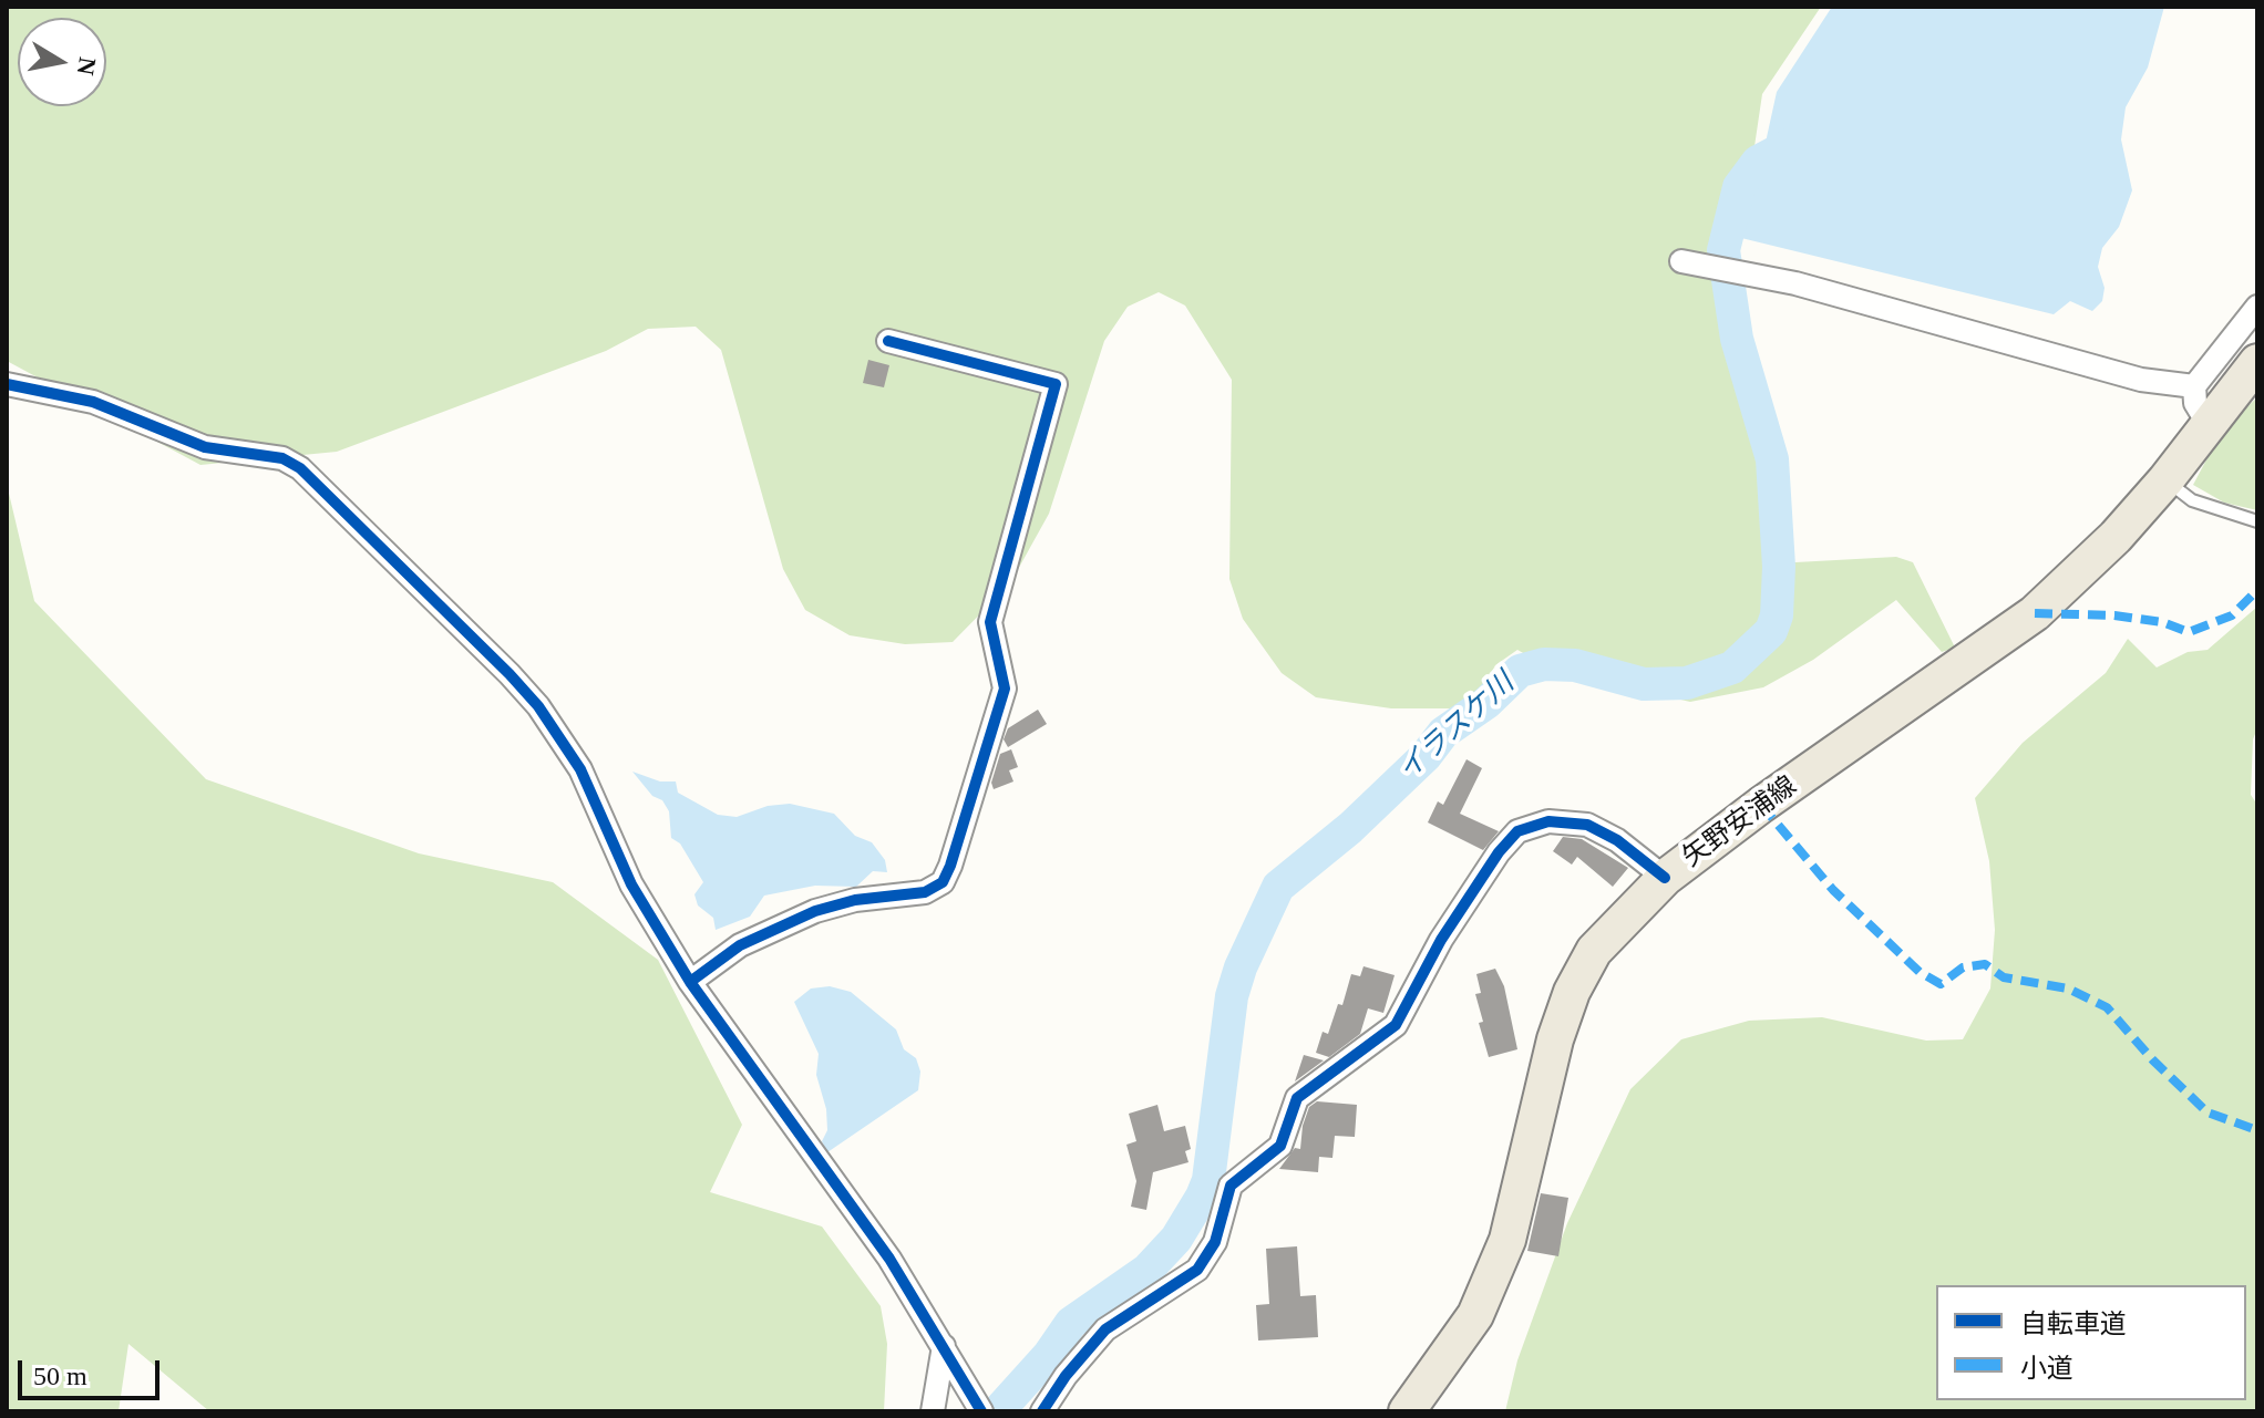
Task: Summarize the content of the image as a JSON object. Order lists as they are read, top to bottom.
{
  "streets": {
    "main road": ["矢野安浦線"]
  },
  "water": ["イラスケ川"],
  "legend": ["自転車道", "小道"],
  "scale_bar": "50 m",
  "north": "right"
}
